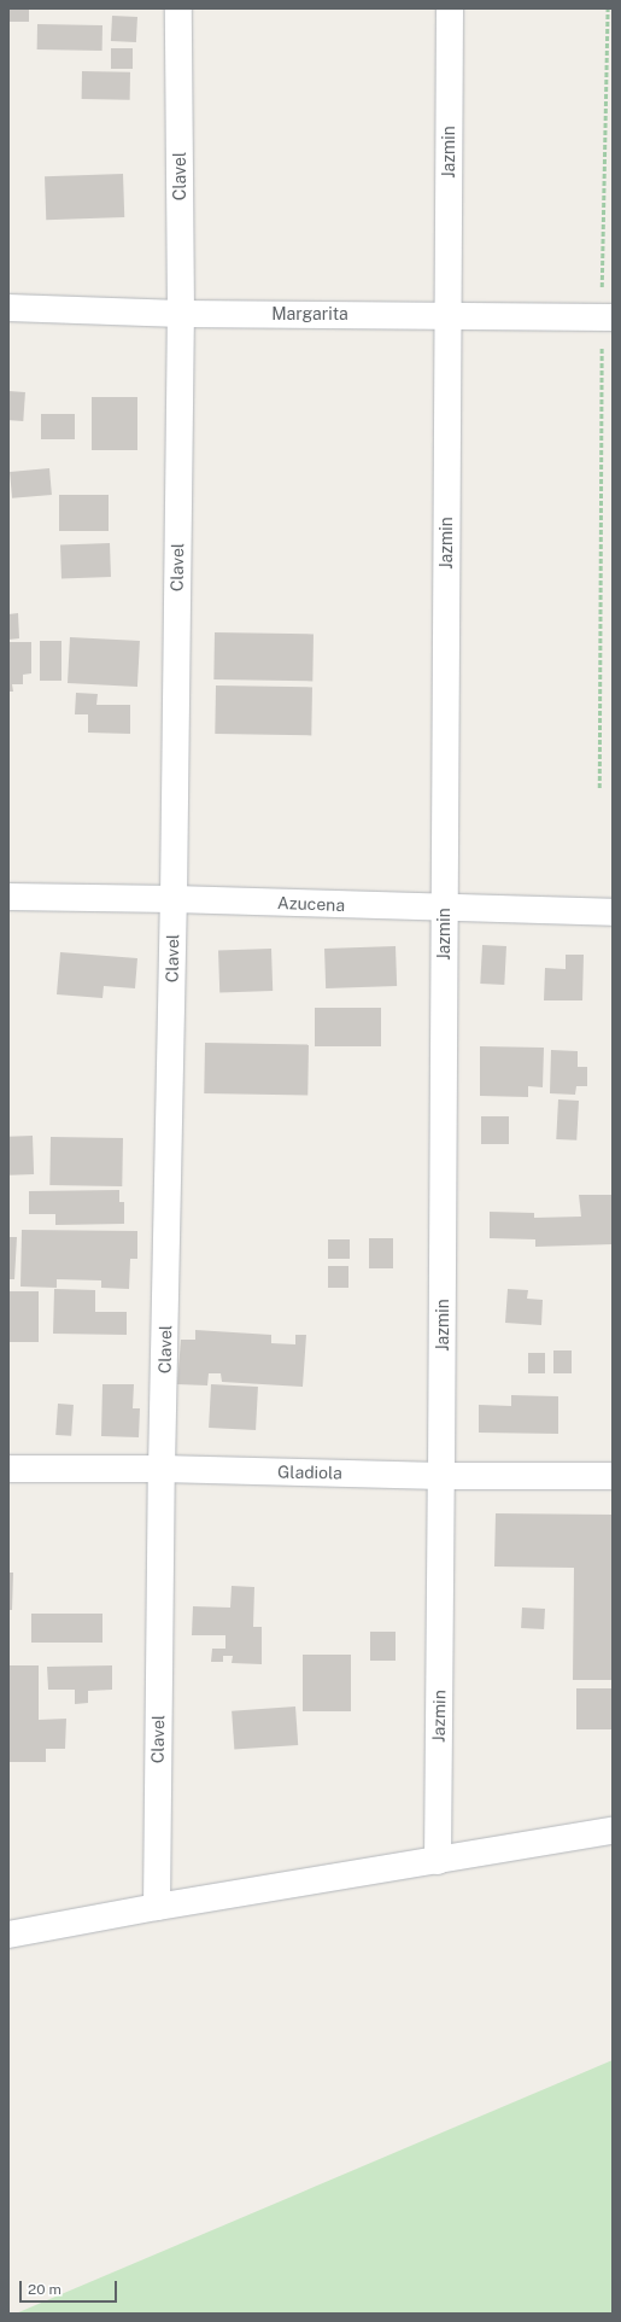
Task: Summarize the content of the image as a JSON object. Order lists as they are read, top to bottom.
{
  "streets": {
    "street": [
      "Jazmin",
      "Clavel",
      "Margarita",
      "Azucena",
      "Gladiola"
    ]
  },
  "crossings": [
    ["Jazmin", "Margarita"],
    ["Jazmin", "Azucena"],
    ["Jazmin", "Gladiola"],
    ["Clavel", "Margarita"],
    ["Clavel", "Azucena"],
    ["Clavel", "Gladiola"]
  ],
  "scale_bar": "20 m"
}
